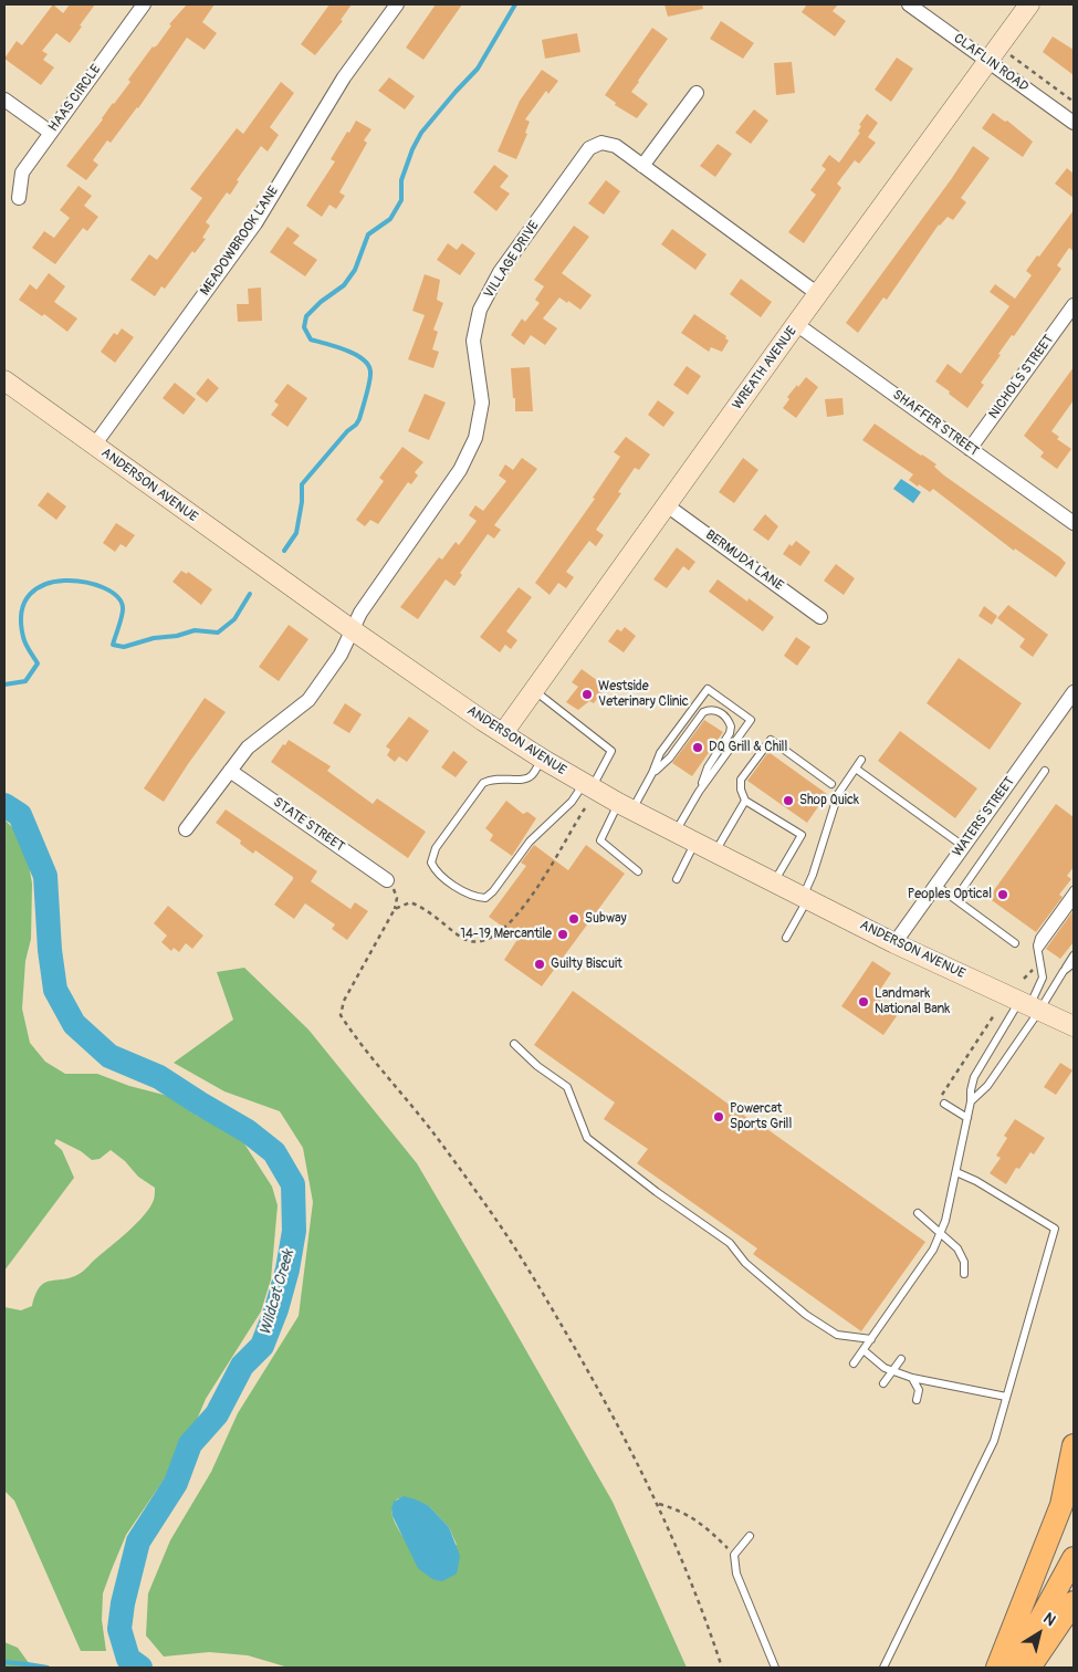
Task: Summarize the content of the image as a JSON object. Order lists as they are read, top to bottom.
{
  "streets": {
    "main road": ["WREATH AVENUE", "ANDERSON AVENUE"],
    "street": [
      "CLAFLIN ROAD",
      "HAAS CIRCLE",
      "MEADOWBROOK LANE",
      "VILLAGE DRIVE",
      "NICHOLS STREET",
      "SHAFFER STREET",
      "BERMUDA LANE",
      "WATERS STREET",
      "STATE STREET"
    ]
  },
  "crossings": [
    ["CLAFLIN ROAD", "WREATH AVENUE"],
    ["MEADOWBROOK LANE", "ANDERSON AVENUE"],
    ["VILLAGE DRIVE", "WREATH AVENUE"],
    ["VILLAGE DRIVE", "ANDERSON AVENUE"],
    ["VILLAGE DRIVE", "STATE STREET"],
    ["WREATH AVENUE", "SHAFFER STREET"],
    ["WREATH AVENUE", "ANDERSON AVENUE"],
    ["WREATH AVENUE", "BERMUDA LANE"],
    ["NICHOLS STREET", "SHAFFER STREET"],
    ["ANDERSON AVENUE", "WATERS STREET"]
  ],
  "water": ["Wildcat Creek"],
  "places": [
    "Westside Veterinary Clinic",
    "DQ Grill & Chill",
    "Shop Quick",
    "Peoples Optical",
    "Subway",
    "14-19 Mercantile",
    "Guilty Biscuit",
    "Landmark National Bank",
    "Powercat Sports Grill"
  ],
  "north": "top right"
}
